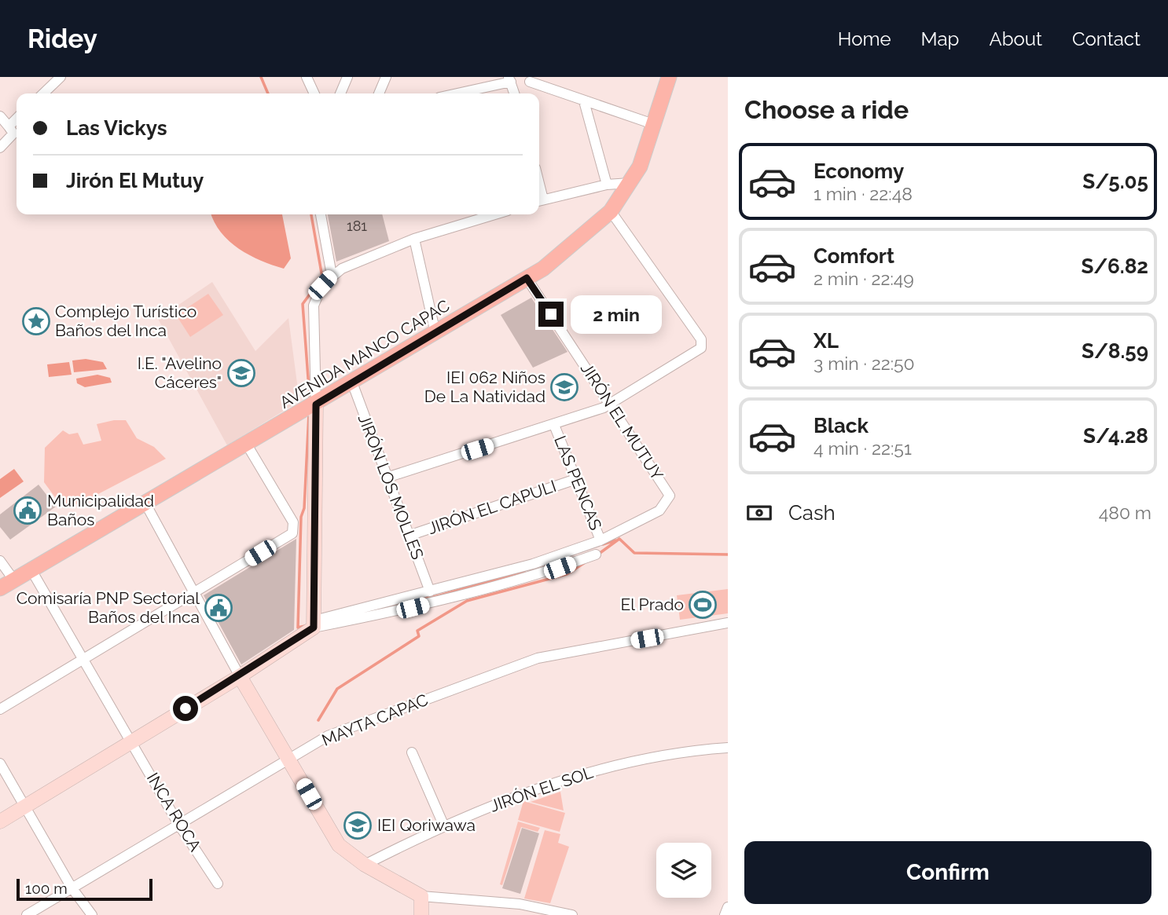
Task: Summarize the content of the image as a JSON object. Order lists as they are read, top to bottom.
{
  "streets": {
    "main road": ["AVENIDA MANCO CAPAC"],
    "street": [
      "JIRÓN EL MUTUY",
      "LAS PENCAS",
      "JIRÓN LOS MOLLES",
      "JIRÓN EL CAPULI",
      "MAYTA CAPAC",
      "JIRÓN EL SOL",
      "INCA ROCA"
    ]
  },
  "crossings": [
    ["AVENIDA MANCO CAPAC", "JIRÓN EL MUTUY"],
    ["AVENIDA MANCO CAPAC", "JIRÓN LOS MOLLES"],
    ["AVENIDA MANCO CAPAC", "INCA ROCA"],
    ["JIRÓN EL MUTUY", "LAS PENCAS"],
    ["JIRÓN EL MUTUY", "JIRÓN LOS MOLLES"],
    ["LAS PENCAS", "JIRÓN EL CAPULI"],
    ["JIRÓN LOS MOLLES", "JIRÓN EL CAPULI"],
    ["MAYTA CAPAC", "INCA ROCA"]
  ],
  "places": {
    "place": ["Complejo Turístico Baños del Inca"],
    "school or university": ["I.E. \"Avelino Cáceres\"", "IEI 062 Niños De La Natividad", "IEI Qoriwawa"],
    "public building": ["Municipalidad Baños", "Comisaría PNP Sectorial Baños del Inca"],
    "sports": ["El Prado"]
  },
  "house_numbers": ["181"],
  "scale_bar": "100 m",
  "page": {
    "header": "Ridey",
    "nav": [
      "Home",
      "Map",
      "About",
      "Contact"
    ],
    "heading": "Choose a ride",
    "banner": ["Las Vickys", "Jirón El Mutuy"],
    "list": [
      {
        "name": "Economy",
        "note": "1 min · 22:48",
        "value": "S/5.05"
      },
      {
        "name": "Comfort",
        "note": "2 min · 22:49",
        "value": "S/6.82"
      },
      {
        "name": "XL",
        "note": "3 min · 22:50",
        "value": "S/8.59"
      },
      {
        "name": "Black",
        "note": "4 min · 22:51",
        "value": "S/4.28"
      }
    ],
    "bubble": "2 min",
    "pay": ["Cash", "480 m"],
    "buttons": "Confirm",
    "scale": "100 m"
  }
}
